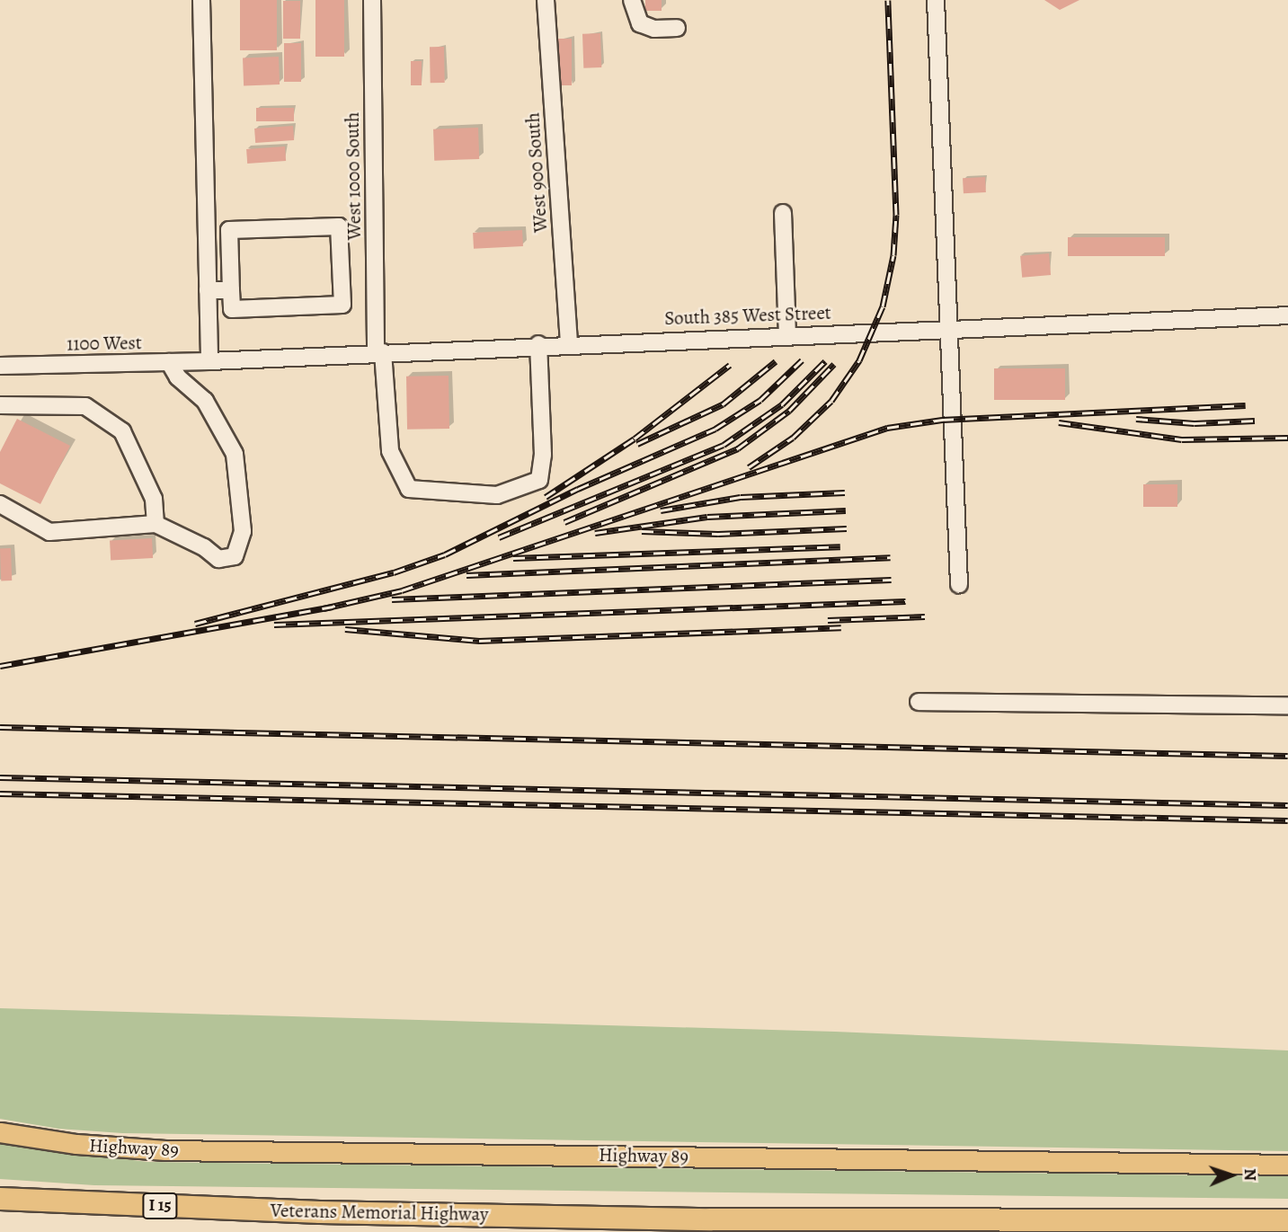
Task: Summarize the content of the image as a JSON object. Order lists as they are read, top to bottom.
{
  "streets": {
    "highway": ["I 15", "Veterans Memorial Highway"],
    "main road": ["Highway 89"],
    "street": [
      "West 900 South",
      "West 1000 South",
      "South 385 West Street",
      "1100 West"
    ]
  },
  "crossings": [
    ["West 900 South", "South 385 West Street"],
    ["West 1000 South", "South 385 West Street"],
    ["South 385 West Street", "1100 West"]
  ],
  "north": "right"
}
